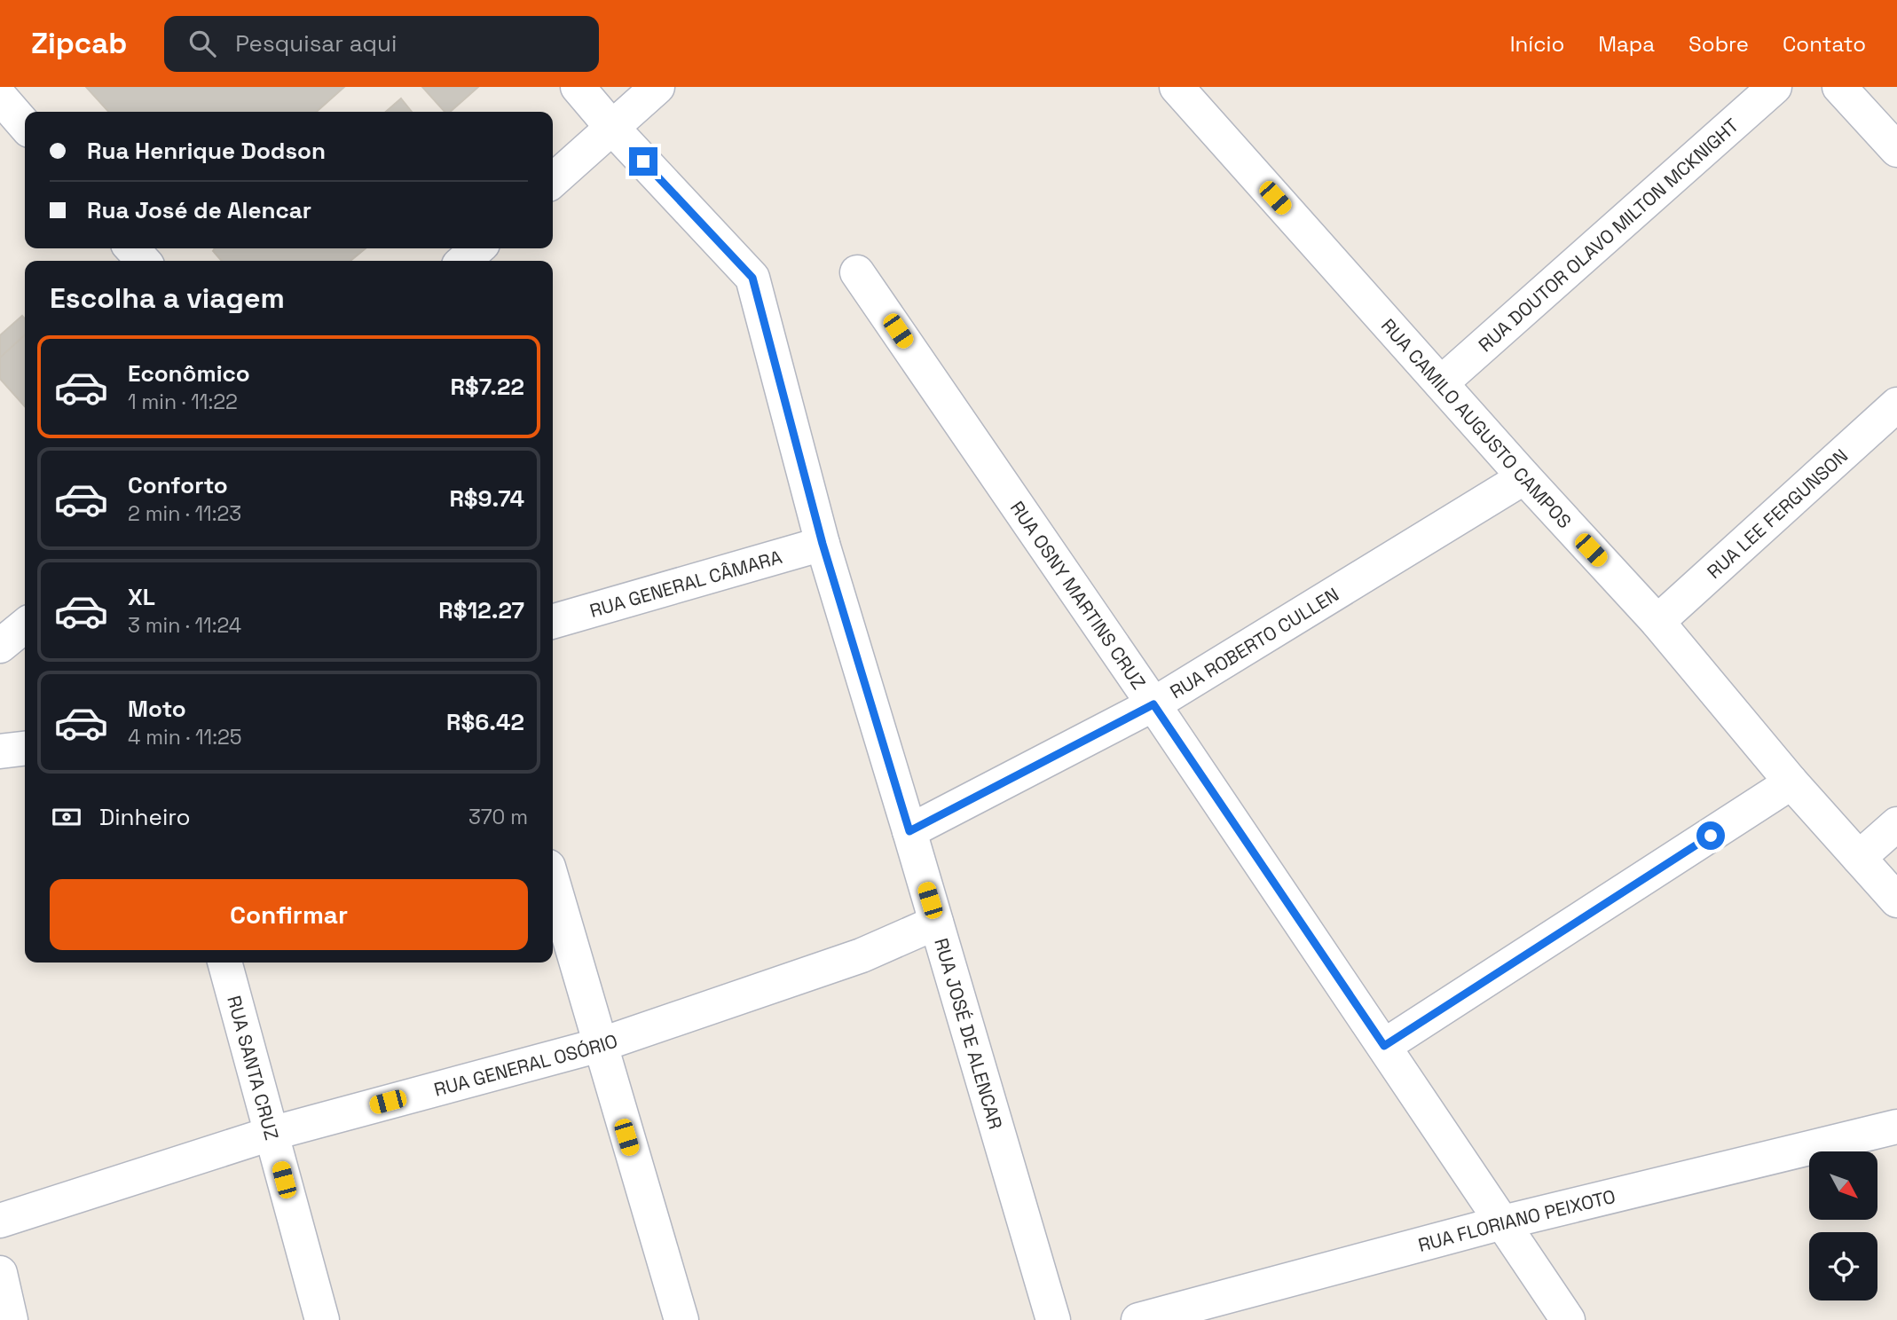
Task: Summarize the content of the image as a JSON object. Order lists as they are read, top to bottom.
{
  "streets": {
    "street": [
      "RUA DOUTOR OLAVO MILTON MCKNIGHT",
      "RUA CAMILO AUGUSTO CAMPOS",
      "RUA LEE FERGUNSON",
      "RUA GENERAL CÂMARA",
      "RUA OSNY MARTINS CRUZ",
      "RUA ROBERTO CULLEN",
      "RUA JOSÉ DE ALENCAR",
      "RUA GENERAL OSÓRIO",
      "RUA SANTA CRUZ",
      "RUA FLORIANO PEIXOTO"
    ]
  },
  "crossings": [
    ["RUA DOUTOR OLAVO MILTON MCKNIGHT", "RUA CAMILO AUGUSTO CAMPOS"],
    ["RUA CAMILO AUGUSTO CAMPOS", "RUA LEE FERGUNSON"],
    ["RUA CAMILO AUGUSTO CAMPOS", "RUA ROBERTO CULLEN"],
    ["RUA GENERAL CÂMARA", "RUA JOSÉ DE ALENCAR"],
    ["RUA OSNY MARTINS CRUZ", "RUA ROBERTO CULLEN"],
    ["RUA OSNY MARTINS CRUZ", "RUA FLORIANO PEIXOTO"],
    ["RUA ROBERTO CULLEN", "RUA JOSÉ DE ALENCAR"],
    ["RUA JOSÉ DE ALENCAR", "RUA GENERAL OSÓRIO"],
    ["RUA GENERAL OSÓRIO", "RUA SANTA CRUZ"]
  ],
  "north": "bottom right",
  "page": {
    "header": "Zipcab",
    "search": "Pesquisar aqui",
    "nav": [
      "Início",
      "Mapa",
      "Sobre",
      "Contato"
    ],
    "banner": ["Rua Henrique Dodson", "Rua José de Alencar"],
    "heading": "Escolha a viagem",
    "list": [
      {
        "name": "Econômico",
        "note": "1 min · 11:22",
        "value": "R$7.22"
      },
      {
        "name": "Conforto",
        "note": "2 min · 11:23",
        "value": "R$9.74"
      },
      {
        "name": "XL",
        "note": "3 min · 11:24",
        "value": "R$12.27"
      },
      {
        "name": "Moto",
        "note": "4 min · 11:25",
        "value": "R$6.42"
      }
    ],
    "pay": ["Dinheiro", "370 m"],
    "buttons": "Confirmar"
  }
}
